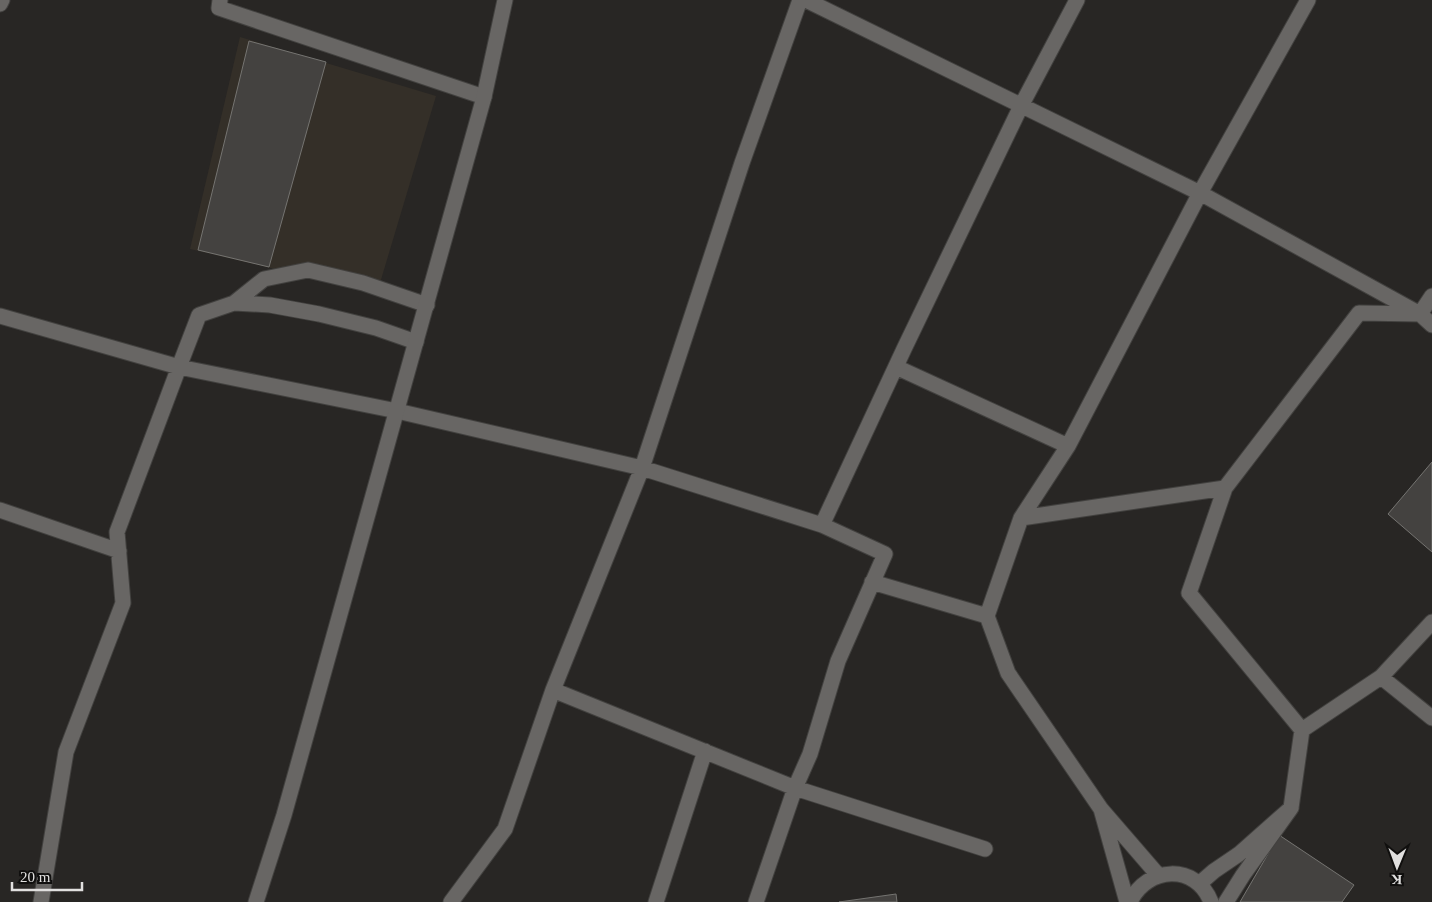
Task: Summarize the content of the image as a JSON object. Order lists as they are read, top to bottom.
{
  "scale_bar": "20 m",
  "north": "bottom"
}
